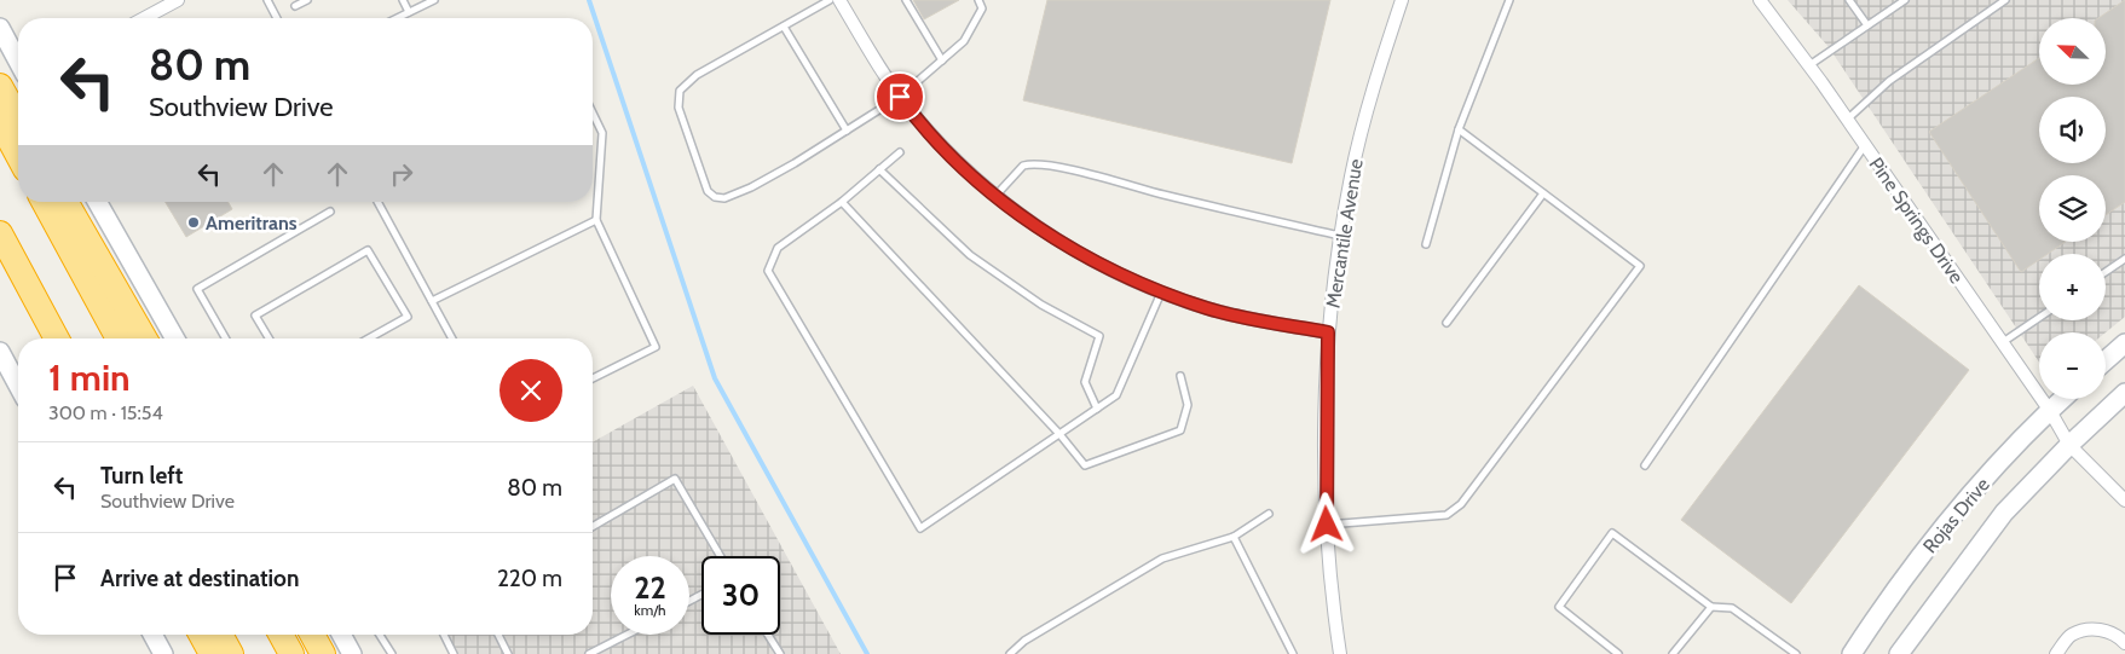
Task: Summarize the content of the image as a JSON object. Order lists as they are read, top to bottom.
{
  "streets": {
    "main road": ["Rojas Drive"],
    "street": ["Pine Springs Drive", "Mercantile Avenue"]
  },
  "crossings": [
    ["Pine Springs Drive", "Rojas Drive"]
  ],
  "places": ["Ameritrans"],
  "north": "top left",
  "page": {
    "map_buttons": ["+", "−"],
    "turn": ["80 m", "Southview Drive"],
    "heading": ["1 min", "300 m · 15:54"],
    "list": [
      {
        "name": "Turn left",
        "note": "Southview Drive",
        "value": "80 m"
      },
      {
        "name": "Arrive at destination",
        "value": "220 m"
      }
    ],
    "speed": "22 km/h",
    "limit": "30"
  }
}
